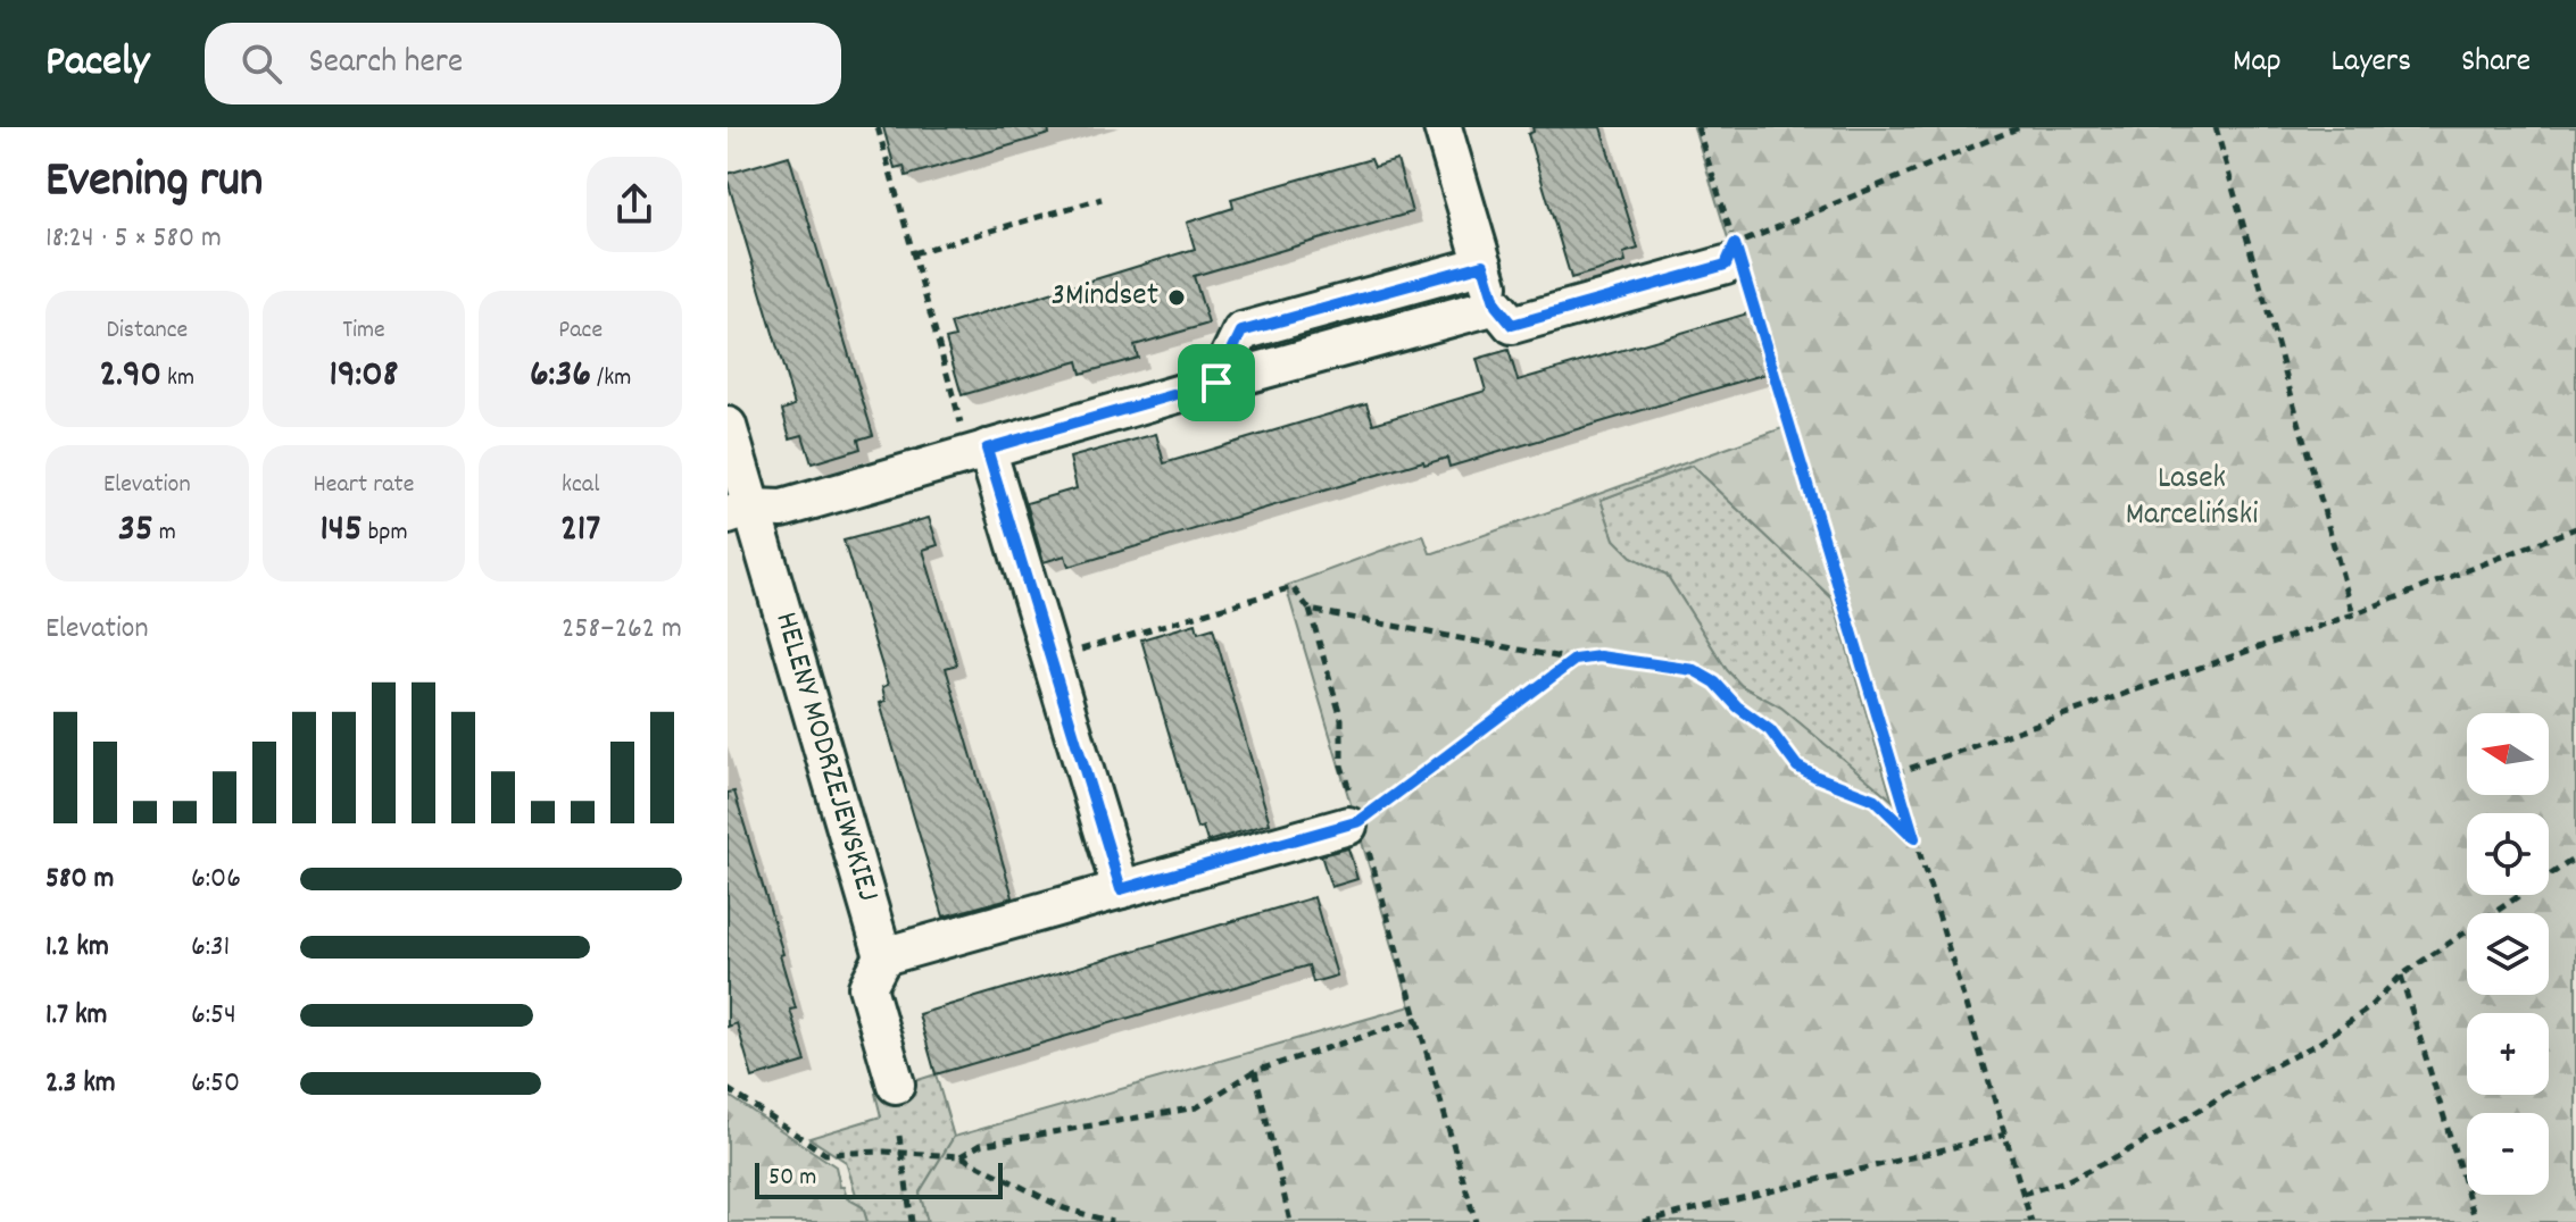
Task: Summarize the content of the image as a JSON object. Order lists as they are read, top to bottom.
{
  "streets": {
    "street": ["HELENY MODRZEJEWSKIEJ"]
  },
  "parks": ["Lasek Marceliński"],
  "places": ["3Mindset"],
  "scale_bar": "50 m",
  "north": "left",
  "page": {
    "header": "Pacely",
    "search": "Search here",
    "nav": ["Map", "Layers", "Share"],
    "heading": ["Evening run", "18:24 · 5 × 580 m"],
    "stats": [
      ["Distance", "2.90 km"],
      ["Time", "19:08"],
      ["Pace", "6:36 /km"],
      ["Elevation", "35 m"],
      ["Heart rate", "145 bpm"],
      ["kcal", "217"]
    ],
    "chart": ["Elevation", "258–262 m"],
    "map_buttons": ["+", "−"],
    "list": [
      {
        "name": "580 m",
        "note": "6:06"
      },
      {
        "name": "1.2 km",
        "note": "6:31"
      },
      {
        "name": "1.7 km",
        "note": "6:54"
      },
      {
        "name": "2.3 km",
        "note": "6:50"
      }
    ],
    "scale": "50 m"
  }
}
